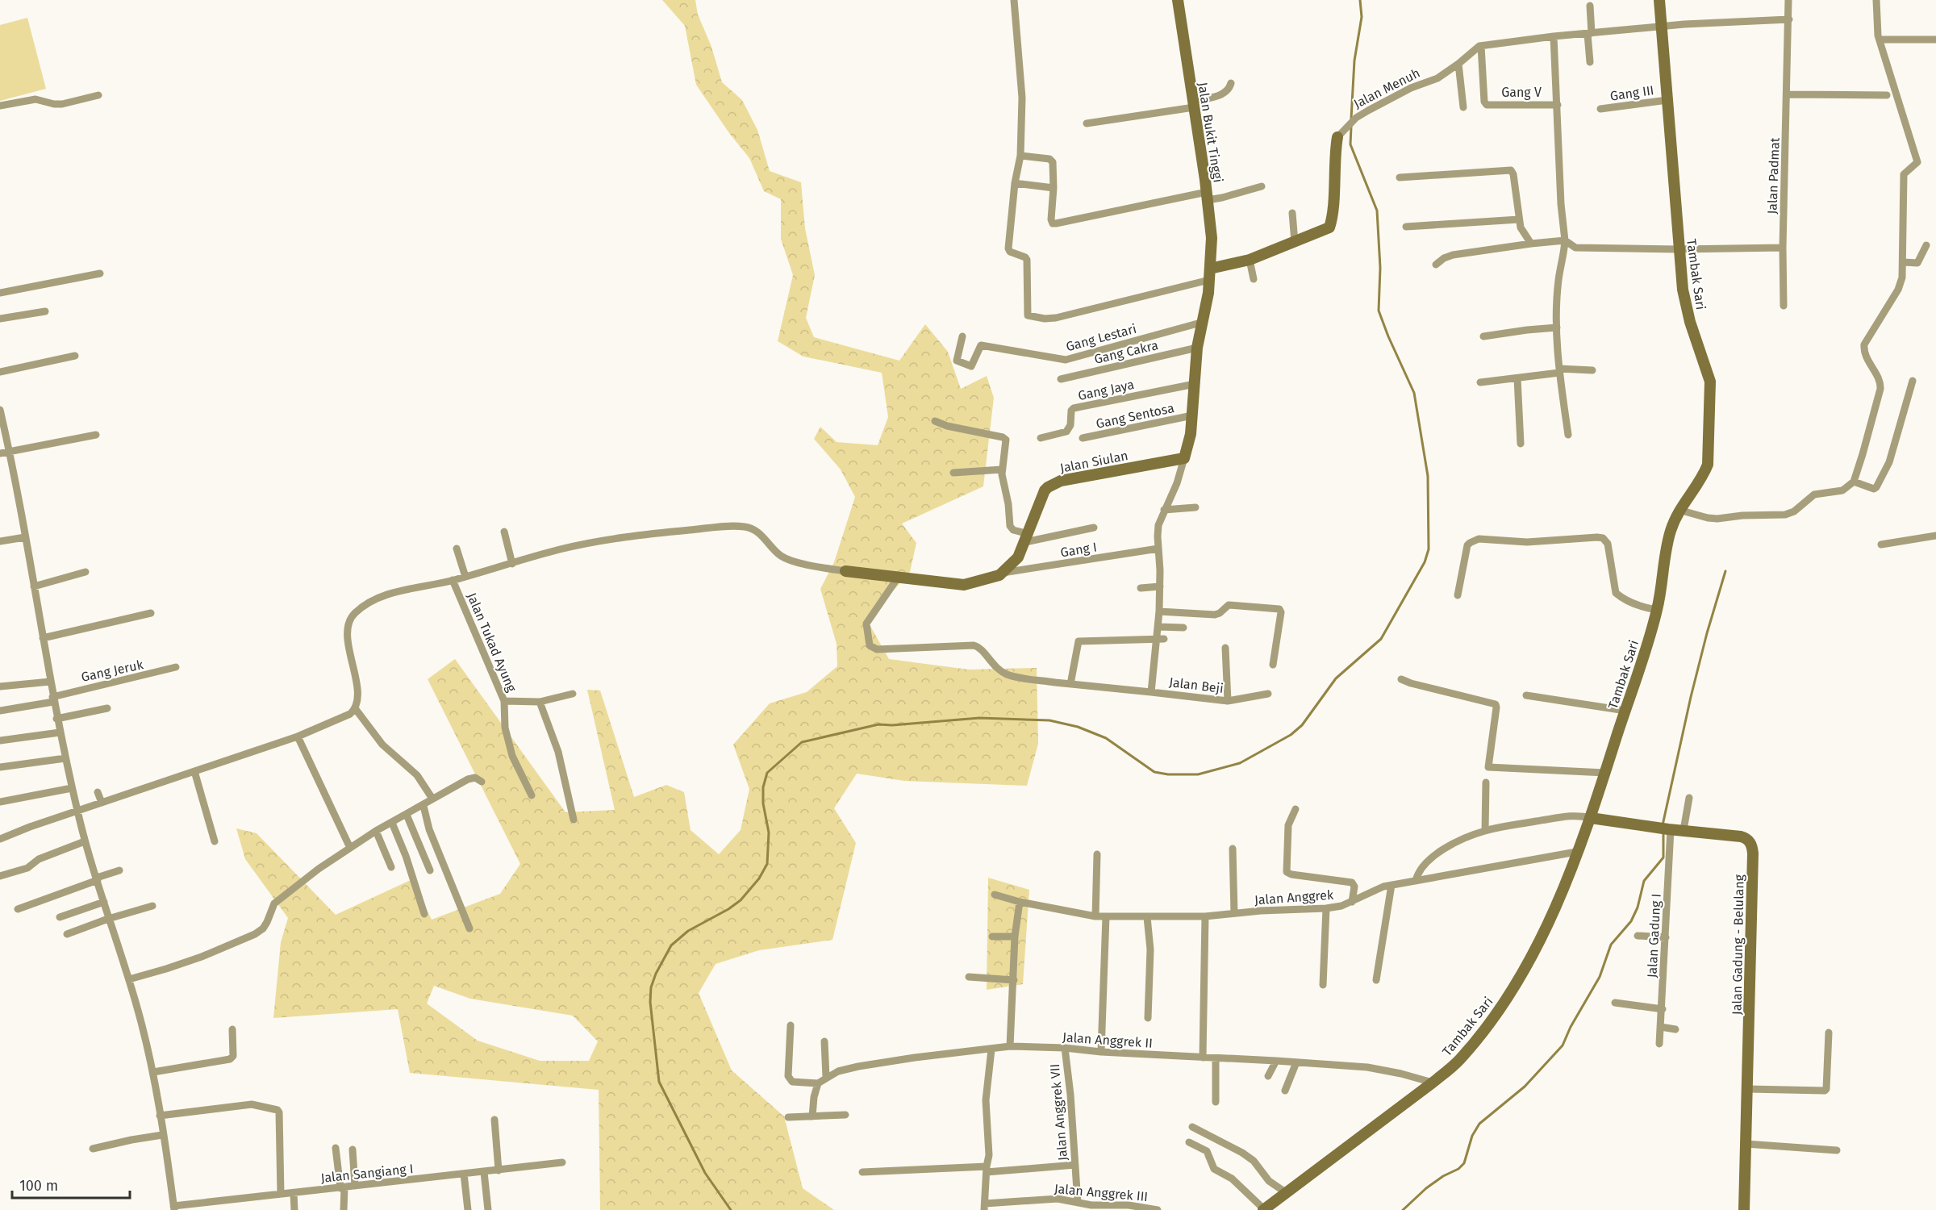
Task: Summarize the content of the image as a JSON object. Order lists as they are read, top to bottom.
{
  "streets": {
    "street": [
      "Jalan Menuh",
      "Gang V",
      "Gang III",
      "Jalan Bukit Tinggi",
      "Jalan Padmat",
      "Tambak Sari",
      "Gang Lestari",
      "Gang Cakra",
      "Gang Jaya",
      "Gang Sentosa",
      "Jalan Siulan",
      "Gang I",
      "Jalan Tukad Ayung",
      "Gang Jeruk",
      "Jalan Beji",
      "Jalan Anggrek",
      "Jalan Gadung I",
      "Jalan Gadung - Belulang",
      "Jalan Anggrek II",
      "Jalan Anggrek VII",
      "Jalan Sangiang I",
      "Jalan Anggrek III"
    ]
  },
  "crossings": [
    ["Jalan Menuh", "Gang V"],
    ["Jalan Menuh", "Jalan Bukit Tinggi"],
    ["Jalan Menuh", "Jalan Padmat"],
    ["Jalan Menuh", "Tambak Sari"],
    ["Gang III", "Tambak Sari"],
    ["Tambak Sari", "Jalan Anggrek"],
    ["Tambak Sari", "Jalan Gadung - Belulang"],
    ["Tambak Sari", "Jalan Anggrek II"],
    ["Jalan Siulan", "Gang I"],
    ["Jalan Siulan", "Jalan Beji"],
    ["Jalan Gadung I", "Jalan Gadung - Belulang"],
    ["Jalan Anggrek II", "Jalan Anggrek VII"],
    ["Jalan Anggrek VII", "Jalan Anggrek III"]
  ],
  "scale_bar": "100 m"
}
